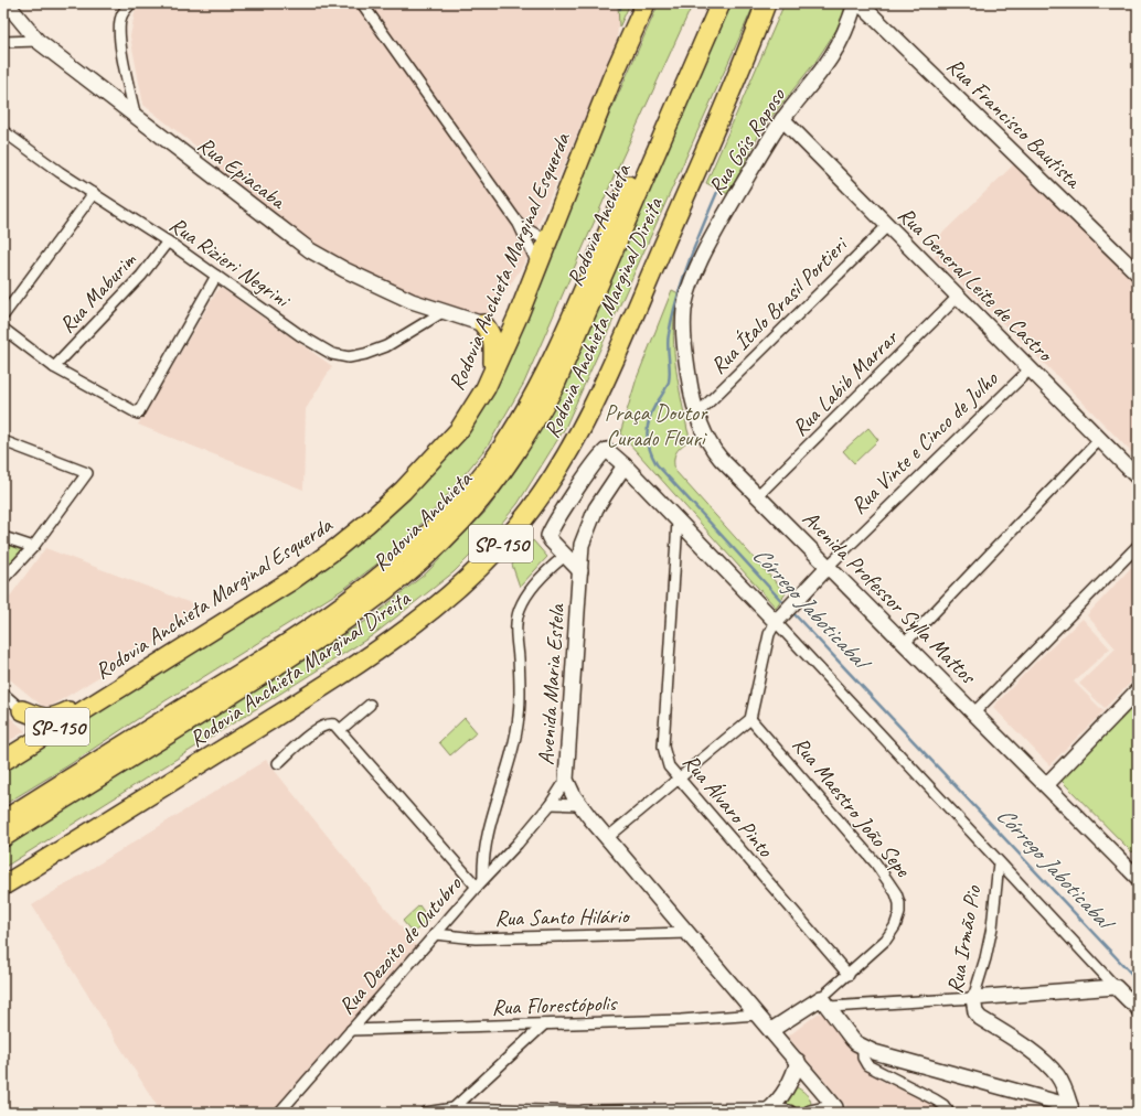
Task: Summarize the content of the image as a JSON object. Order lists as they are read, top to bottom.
{
  "streets": {
    "highway": [
      "Rodovia Anchieta",
      "Rodovia Anchieta Marginal Esquerda",
      "Rodovia Anchieta Marginal Direita",
      "SP-150"
    ],
    "street": [
      "Rua Francisco Bautista",
      "Rua Góis Raposo",
      "Rua Epiacaba",
      "Rua Rizieri Negrini",
      "Rua General Leite de Castro",
      "Rua Maburim",
      "Rua Ítalo Brasil Portieri",
      "Rua Labib Marrar",
      "Rua Vinte e Cinco de Julho",
      "Avenida Professor Sylla Mattos",
      "Avenida Maria Estela",
      "Rua Álvaro Pinto",
      "Rua Maestro João Sepe",
      "Rua Santo Hilário",
      "Rua Irmão Pio",
      "Rua Dezoito de Outubro",
      "Rua Florestópolis"
    ]
  },
  "crossings": [
    ["Rua Góis Raposo", "Rua General Leite de Castro"],
    ["Rua Góis Raposo", "Avenida Professor Sylla Mattos"],
    ["Rua Epiacaba", "Rua Rizieri Negrini"],
    ["Rua Rizieri Negrini", "Rua Maburim"],
    ["Rua General Leite de Castro", "Rua Ítalo Brasil Portieri"],
    ["Rua General Leite de Castro", "Rua Labib Marrar"],
    ["Rua General Leite de Castro", "Rua Vinte e Cinco de Julho"],
    ["Rua Ítalo Brasil Portieri", "Avenida Professor Sylla Mattos"],
    ["Rua Labib Marrar", "Avenida Professor Sylla Mattos"],
    ["Rua Vinte e Cinco de Julho", "Avenida Professor Sylla Mattos"],
    ["Avenida Maria Estela", "Rua Maestro João Sepe"],
    ["Avenida Maria Estela", "Rua Santo Hilário"],
    ["Avenida Maria Estela", "Rua Dezoito de Outubro"],
    ["Avenida Maria Estela", "Rua Florestópolis"],
    ["Rua Álvaro Pinto", "Rua Maestro João Sepe"],
    ["Rua Santo Hilário", "Rua Dezoito de Outubro"],
    ["Rua Dezoito de Outubro", "Rua Florestópolis"]
  ],
  "water": ["Córrego Jaboticabal"],
  "parks": ["Praça Doutor Curado Fleuri"]
}
